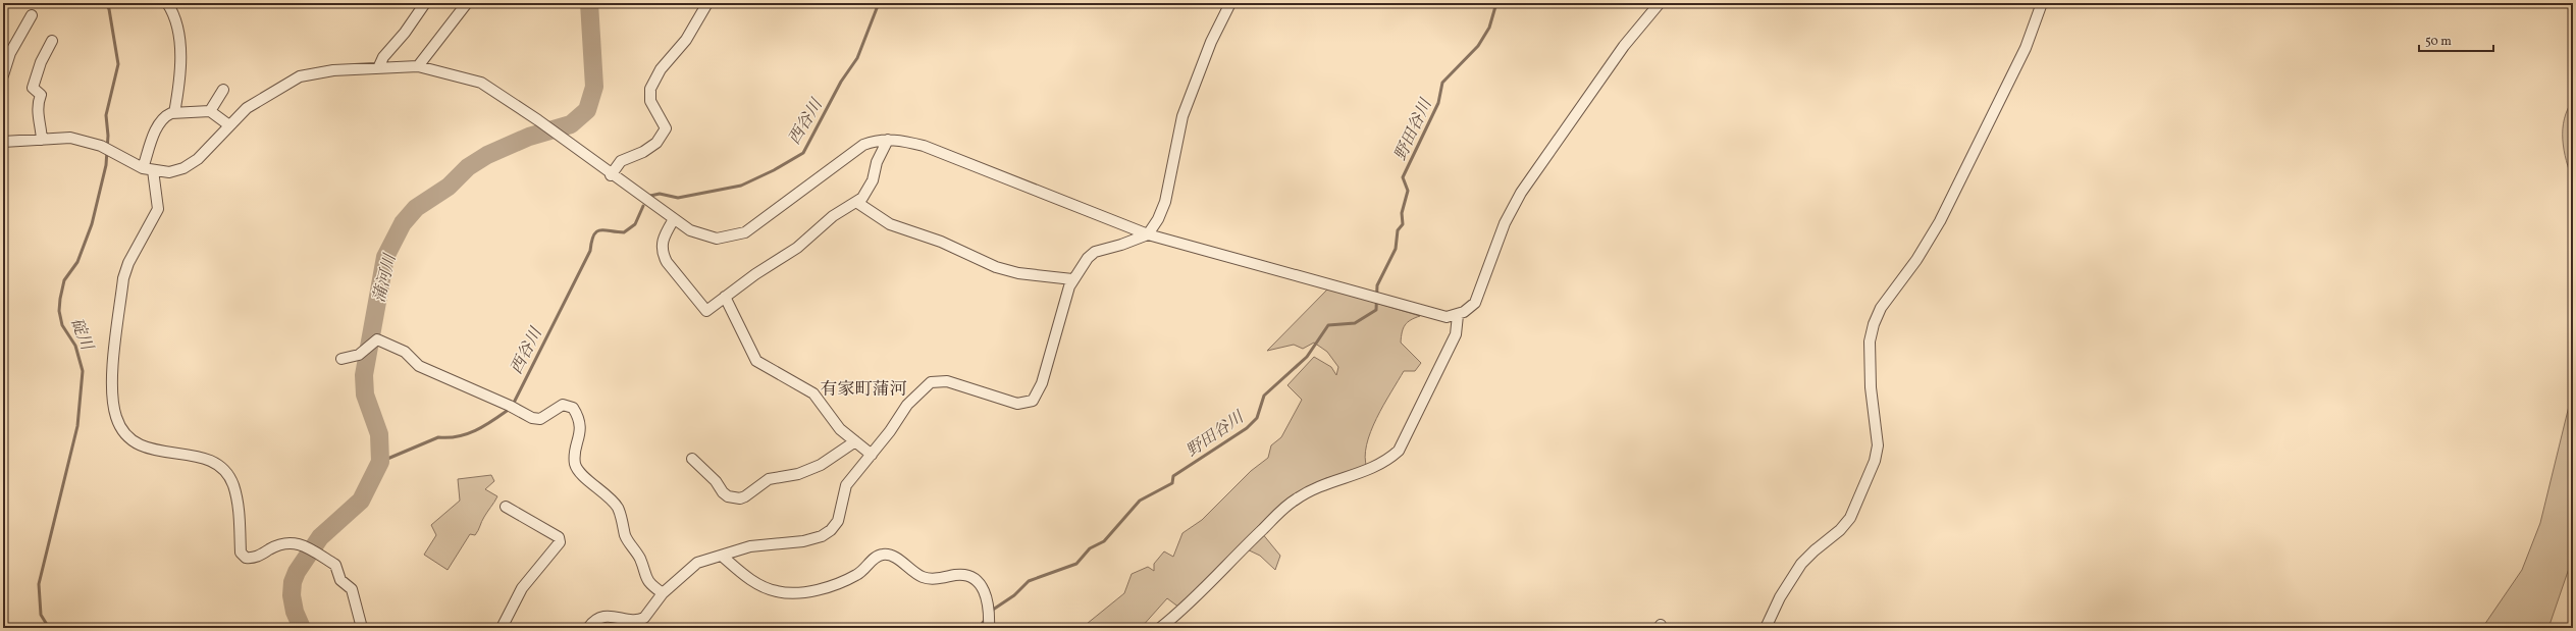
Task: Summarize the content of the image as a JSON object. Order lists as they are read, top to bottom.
{
  "districts": ["有家町蒲河"],
  "water": [
    "西谷川",
    "野田谷川",
    "蒲河川",
    "碇川"
  ],
  "scale_bar": "50 m"
}
